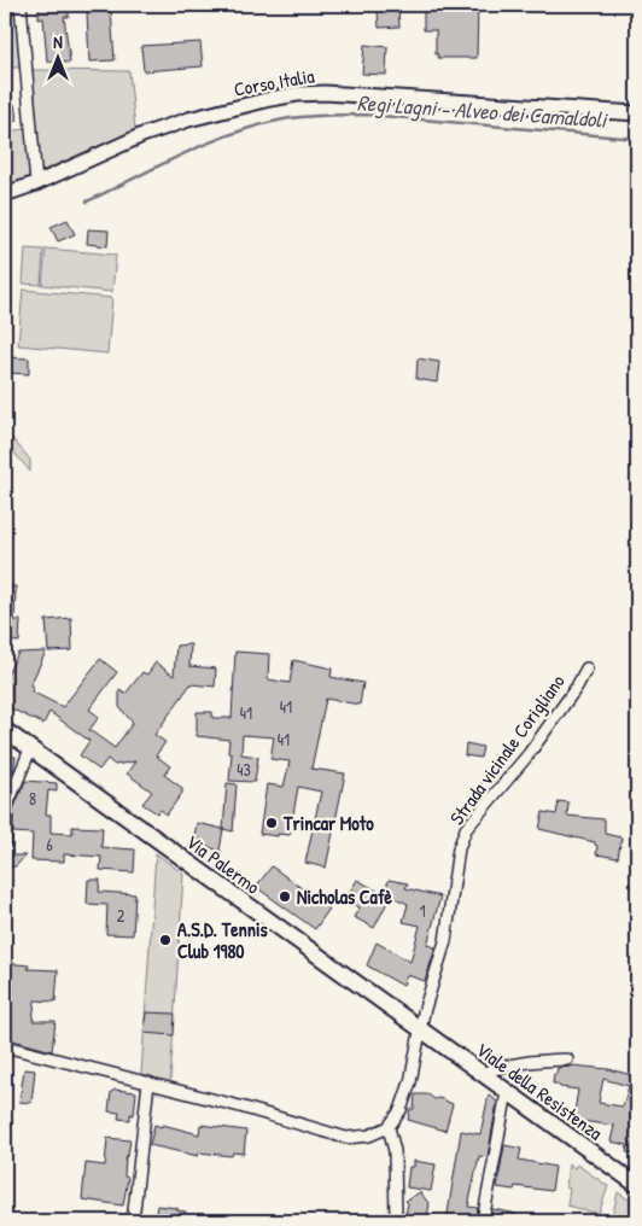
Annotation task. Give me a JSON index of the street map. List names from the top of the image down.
{
  "streets": {
    "main road": ["Via Palermo", "Viale della Resistenza"],
    "street": ["Corso Italia", "Strada vicinale Corigliano"]
  },
  "crossings": [
    ["Strada vicinale Corigliano", "Via Palermo"],
    ["Strada vicinale Corigliano", "Viale della Resistenza"],
    ["Via Palermo", "Viale della Resistenza"]
  ],
  "water": ["Regi Lagni - Alveo dei Camaldoli"],
  "places": ["Trincar Moto", "Nicholas Cafè", "A.S.D. Tennis Club 1980"],
  "house_numbers": [
    "41",
    "41",
    "41",
    "43",
    "8",
    "6",
    "1",
    "2"
  ],
  "north": "top"
}
